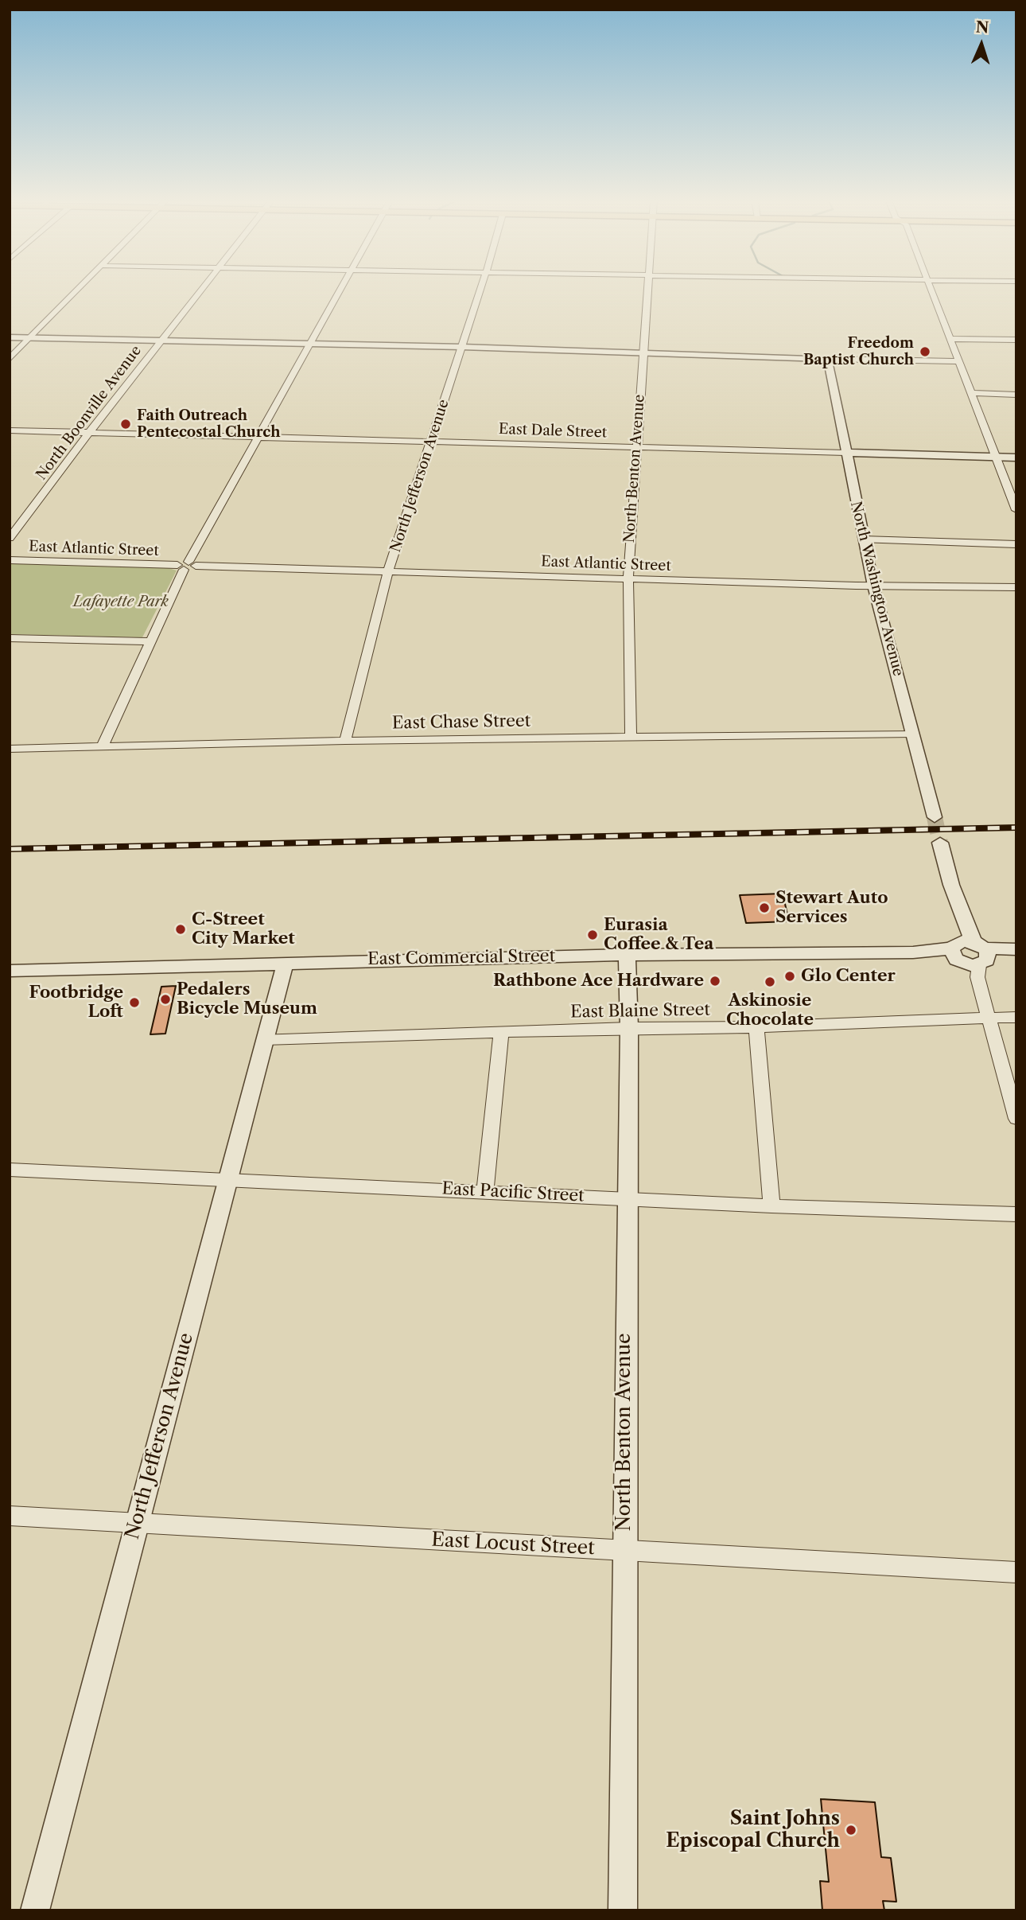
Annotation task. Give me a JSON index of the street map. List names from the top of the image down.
{
  "streets": {
    "street": [
      "North Boonville Avenue",
      "East Dale Street",
      "North Benton Avenue",
      "North Jefferson Avenue",
      "East Atlantic Street",
      "North Washington Avenue",
      "East Chase Street",
      "East Commercial Street",
      "East Blaine Street",
      "East Pacific Street",
      "East Locust Street"
    ]
  },
  "crossings": [
    ["North Boonville Avenue", "East Dale Street"],
    ["East Dale Street", "North Benton Avenue"],
    ["East Dale Street", "North Jefferson Avenue"],
    ["East Dale Street", "North Washington Avenue"],
    ["North Benton Avenue", "East Atlantic Street"],
    ["North Benton Avenue", "East Chase Street"],
    ["North Benton Avenue", "East Commercial Street"],
    ["North Benton Avenue", "East Blaine Street"],
    ["North Benton Avenue", "East Pacific Street"],
    ["North Benton Avenue", "East Locust Street"],
    ["North Jefferson Avenue", "East Atlantic Street"],
    ["North Jefferson Avenue", "East Chase Street"],
    ["North Jefferson Avenue", "East Commercial Street"],
    ["North Jefferson Avenue", "East Blaine Street"],
    ["North Jefferson Avenue", "East Pacific Street"],
    ["North Jefferson Avenue", "East Locust Street"],
    ["East Atlantic Street", "North Washington Avenue"],
    ["North Washington Avenue", "East Chase Street"]
  ],
  "parks": ["Lafayette Park"],
  "places": [
    "Freedom Baptist Church",
    "Faith Outreach Pentecostal Church",
    "Stewart Auto Services",
    "C-Street City Market",
    "Eurasia Coffee & Tea",
    "Glo Center",
    "Rathbone Ace Hardware",
    "Askinosie Chocolate",
    "Pedalers Bicycle Museum",
    "Footbridge Loft",
    "Saint Johns Episcopal Church"
  ],
  "north": "top"
}
